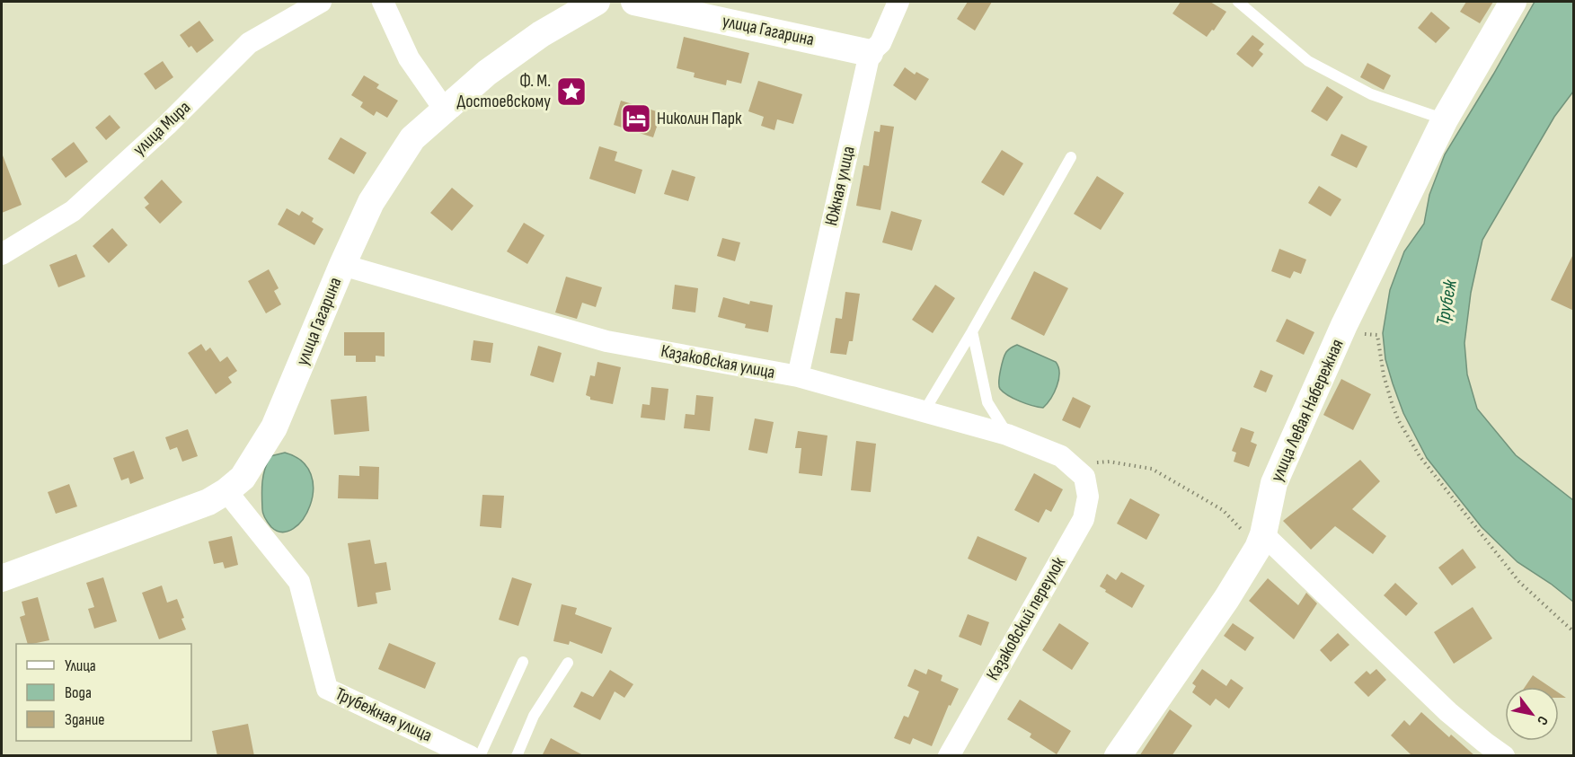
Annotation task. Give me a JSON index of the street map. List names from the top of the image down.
{
  "streets": {
    "street": [
      "улица Гагарина",
      "улица Мира",
      "Южная улица",
      "Казаковская улица",
      "улица Левая Набережная",
      "Казаковский переулок",
      "Трубежная улица"
    ]
  },
  "crossings": [
    ["улица Гагарина", "Южная улица"],
    ["улица Гагарина", "Казаковская улица"],
    ["улица Гагарина", "Трубежная улица"],
    ["Южная улица", "Казаковская улица"],
    ["Казаковская улица", "Казаковский переулок"]
  ],
  "water": ["Трубеж"],
  "places": {
    "place": ["Ф. М. Достоевскому"],
    "hotel": ["Николин Парк"]
  },
  "legend": ["Улица", "Вода", "Здание"],
  "north": "bottom right"
}
